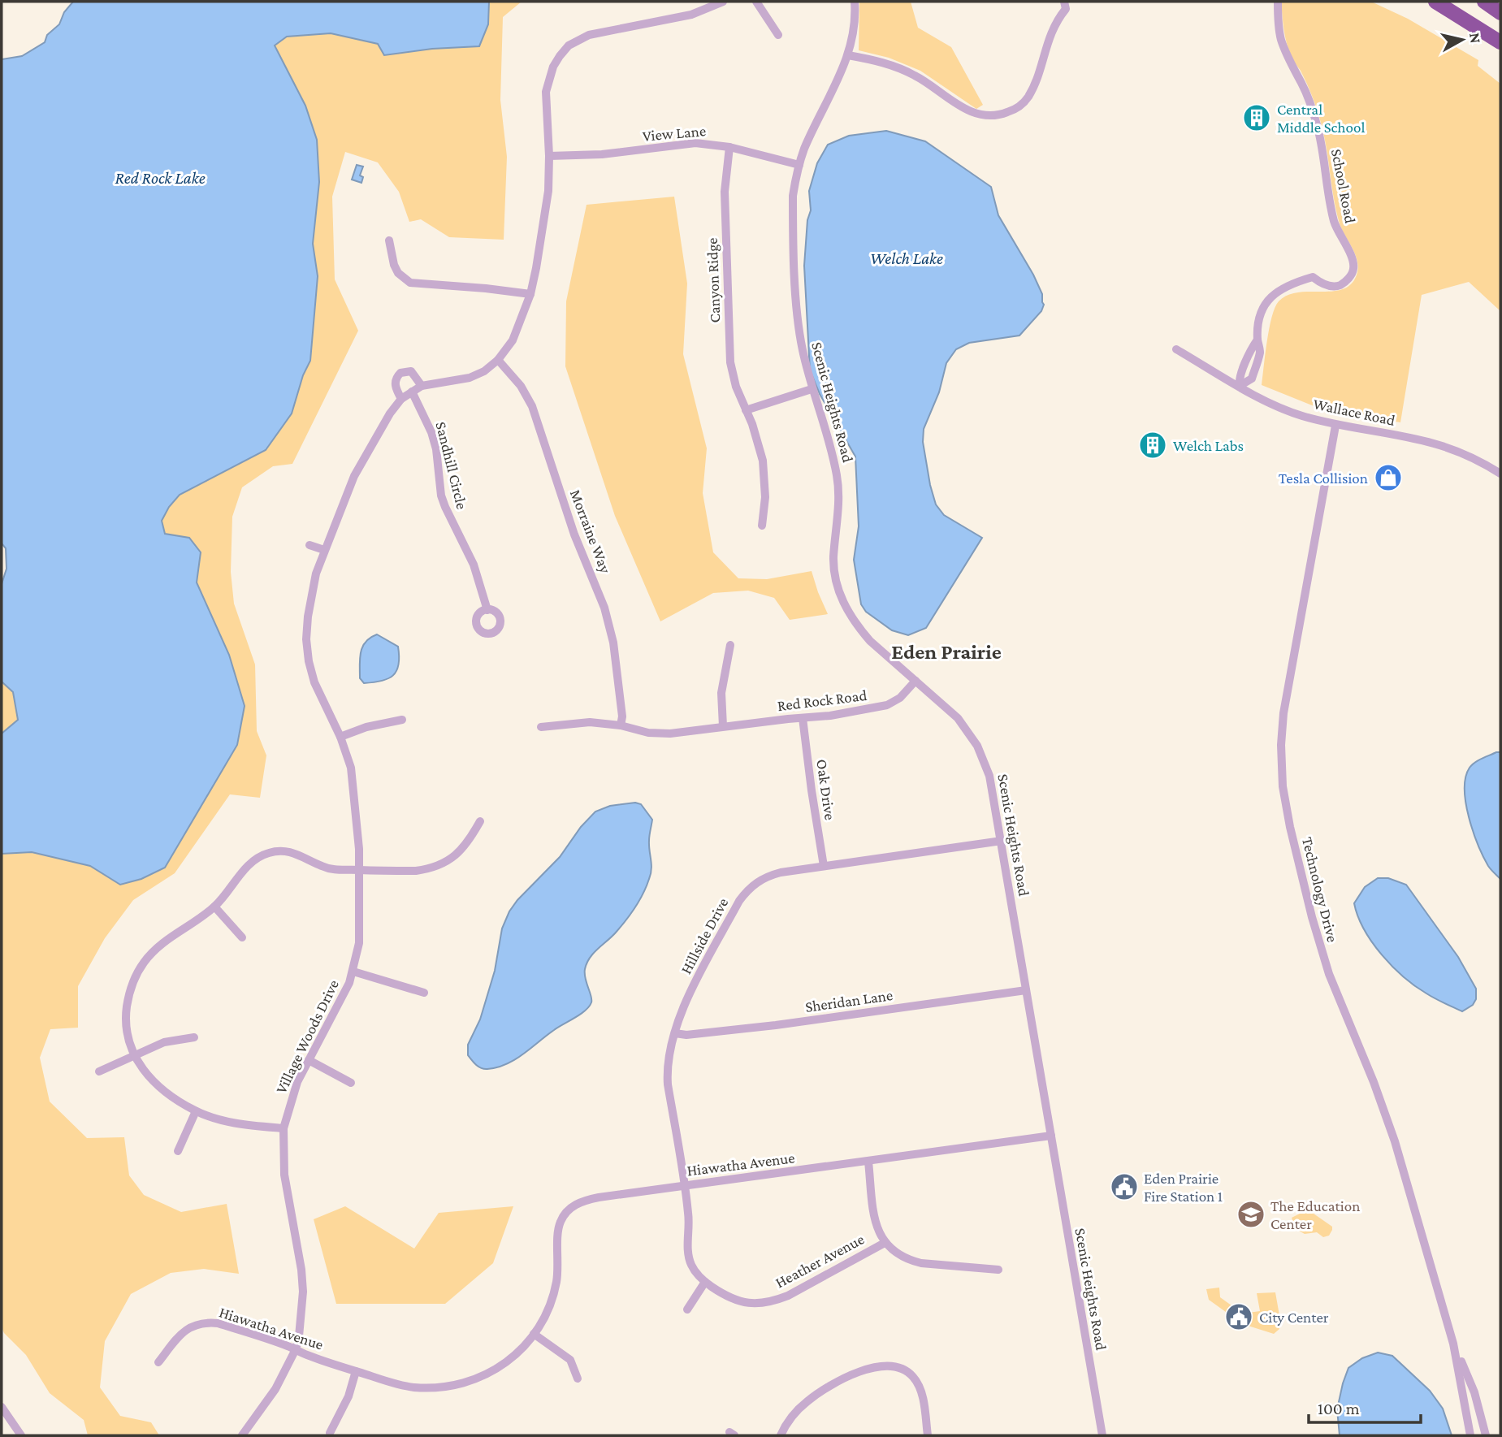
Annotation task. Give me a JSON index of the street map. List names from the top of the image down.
{
  "streets": {
    "street": [
      "View Lane",
      "School Road",
      "Canyon Ridge",
      "Scenic Heights Road",
      "Wallace Road",
      "Sandhill Circle",
      "Morraine Way",
      "Red Rock Road",
      "Oak Drive",
      "Technology Drive",
      "Hillside Drive",
      "Sheridan Lane",
      "Village Woods Drive",
      "Hiawatha Avenue",
      "Heather Avenue"
    ]
  },
  "crossings": [
    ["View Lane", "Canyon Ridge"],
    ["View Lane", "Scenic Heights Road"],
    ["View Lane", "Village Woods Drive"],
    ["School Road", "Wallace Road"],
    ["Scenic Heights Road", "Red Rock Road"],
    ["Scenic Heights Road", "Hillside Drive"],
    ["Scenic Heights Road", "Sheridan Lane"],
    ["Scenic Heights Road", "Hiawatha Avenue"],
    ["Wallace Road", "Technology Drive"],
    ["Sandhill Circle", "Village Woods Drive"],
    ["Morraine Way", "Red Rock Road"],
    ["Morraine Way", "Village Woods Drive"],
    ["Red Rock Road", "Oak Drive"],
    ["Oak Drive", "Hillside Drive"],
    ["Hillside Drive", "Sheridan Lane"],
    ["Hillside Drive", "Hiawatha Avenue"],
    ["Hillside Drive", "Heather Avenue"],
    ["Village Woods Drive", "Hiawatha Avenue"],
    ["Hiawatha Avenue", "Heather Avenue"]
  ],
  "districts": ["Eden Prairie"],
  "water": ["Red Rock Lake", "Welch Lake"],
  "places": {
    "building": ["Central Middle School", "Welch Labs"],
    "shop": ["Tesla Collision"],
    "public building": ["Eden Prairie Fire Station 1", "City Center"],
    "school or university": ["The Education Center"]
  },
  "scale_bar": "100 m",
  "north": "right"
}
